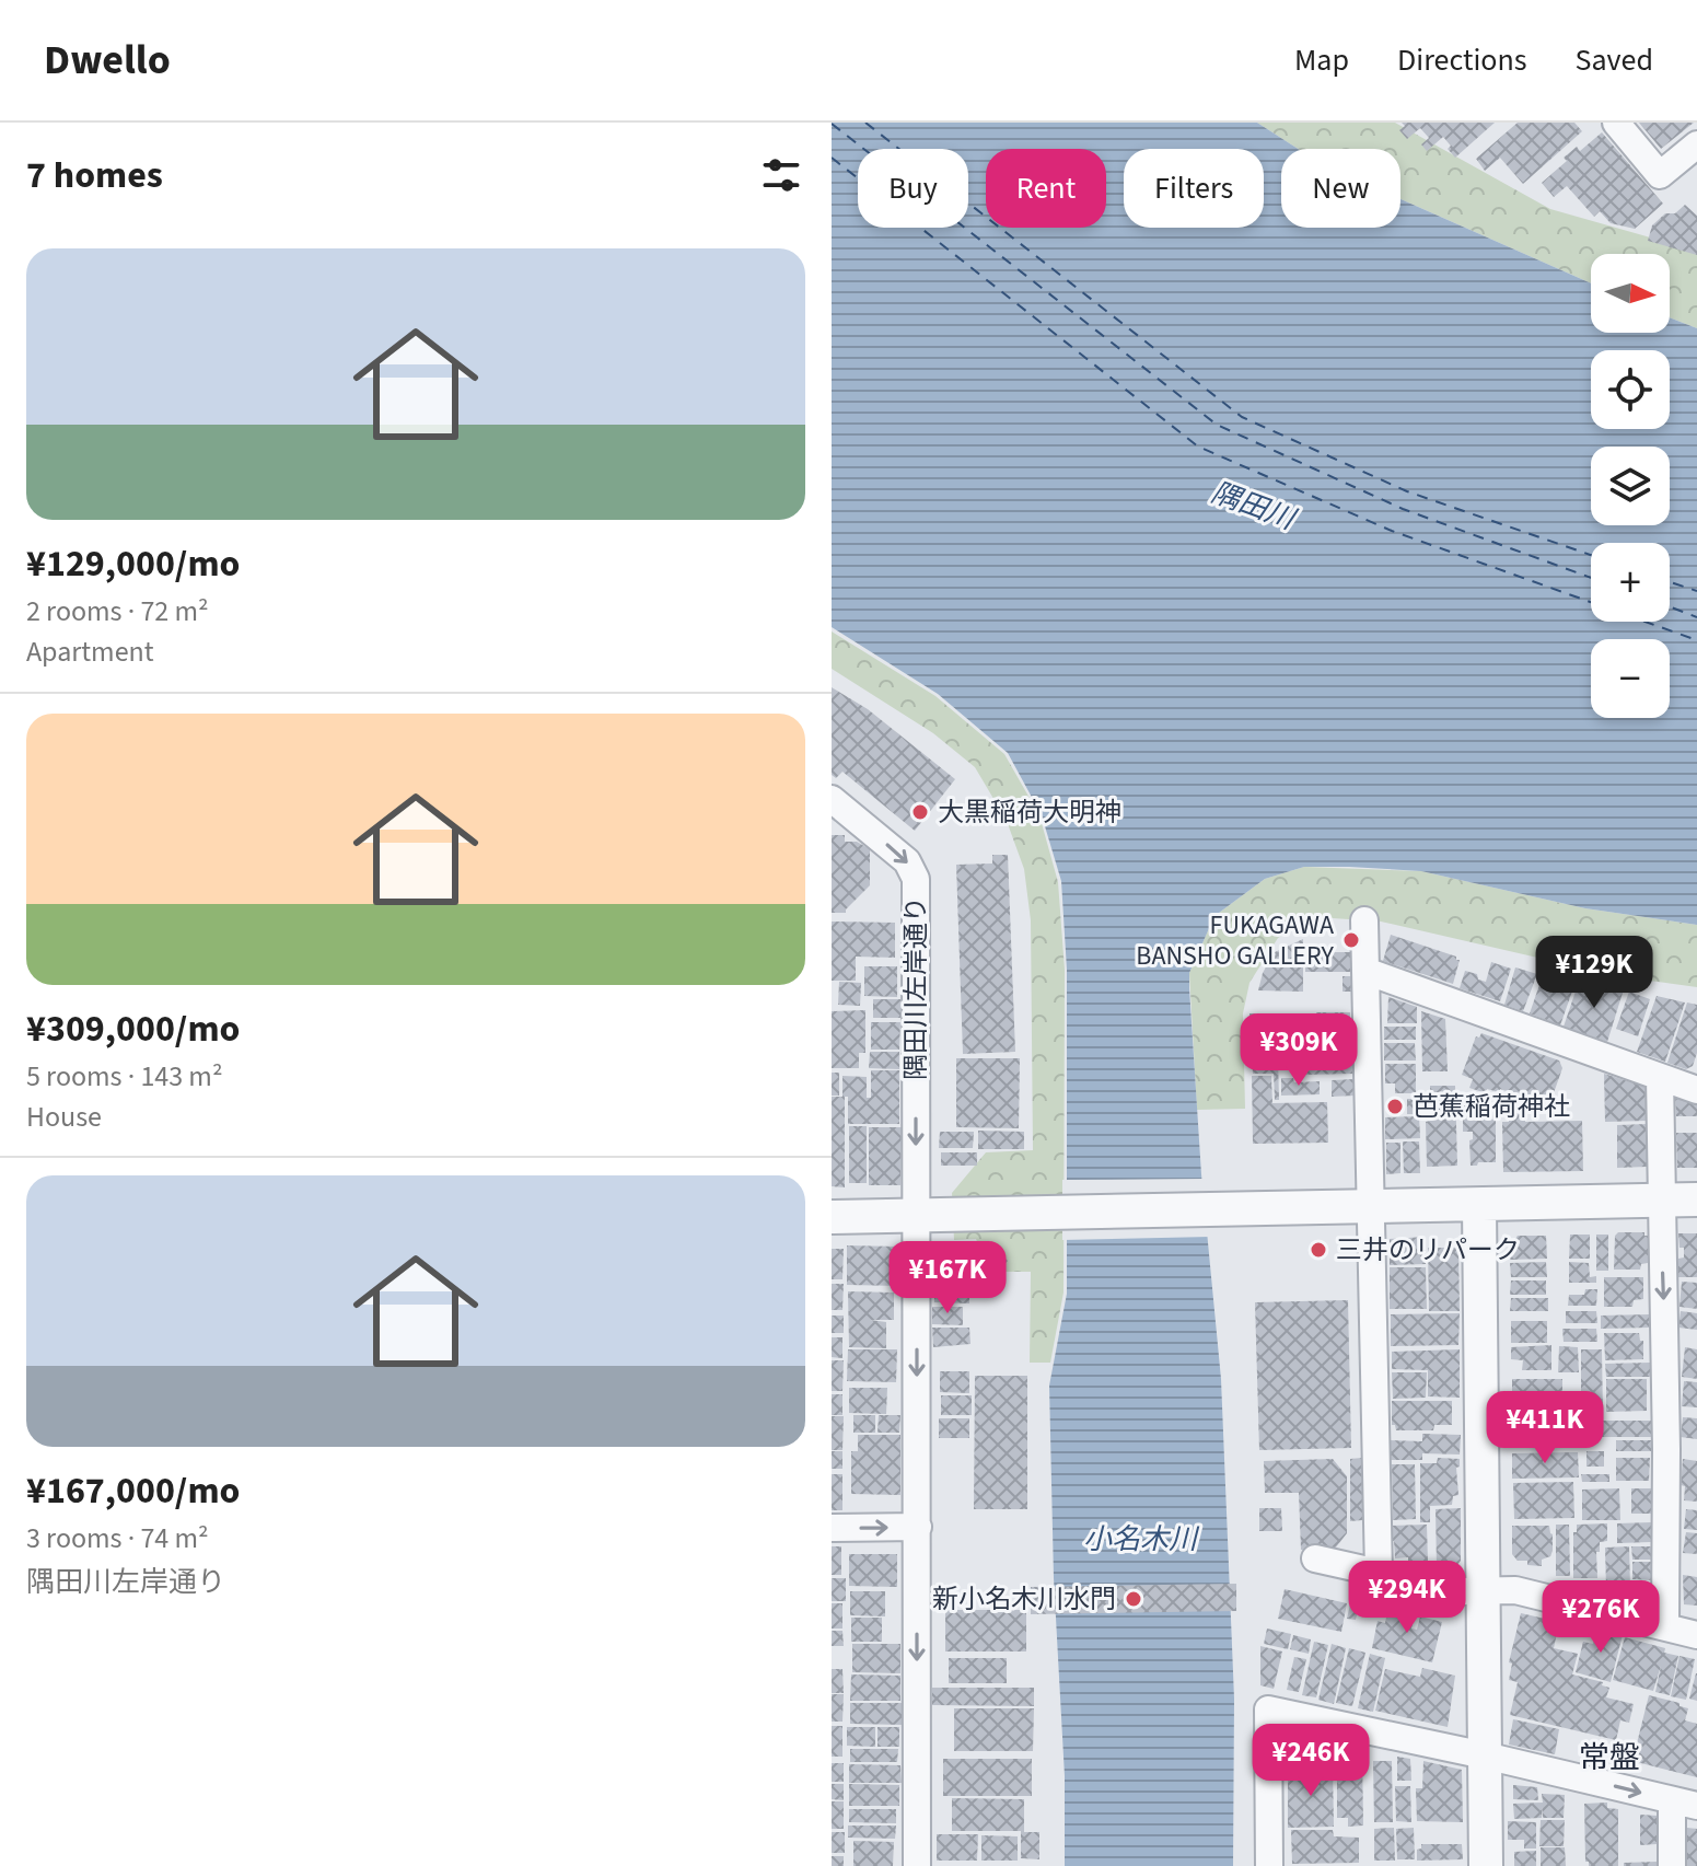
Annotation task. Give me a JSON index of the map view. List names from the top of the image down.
{
  "streets": {
    "street": ["隅田川左岸通り"]
  },
  "one_way": ["隅田川左岸通り"],
  "districts": ["常盤"],
  "water": ["隅田川", "小名木川"],
  "places": [
    "大黒稲荷大明神",
    "FUKAGAWA BANSHO GALLERY",
    "芭蕉稲荷神社",
    "三井のリパーク",
    "新小名木川水門"
  ],
  "north": "right",
  "page": {
    "header": "Dwello",
    "nav": ["Map", "Directions", "Saved"],
    "heading": "7 homes",
    "chip": [
      "Buy",
      "Rent",
      "Filters",
      "New"
    ],
    "list": [
      {
        "name": "¥129,000/mo",
        "note": "2 rooms · 72 m² · Apartment"
      },
      {
        "name": "¥309,000/mo",
        "note": "5 rooms · 143 m² · House"
      },
      {
        "name": "¥167,000/mo",
        "note": "3 rooms · 74 m² · 隅田川左岸通り"
      }
    ],
    "map_buttons": ["+", "−"],
    "price": [
      "¥129K",
      "¥309K",
      "¥167K",
      "¥411K",
      "¥294K",
      "¥276K",
      "¥246K"
    ]
  }
}
